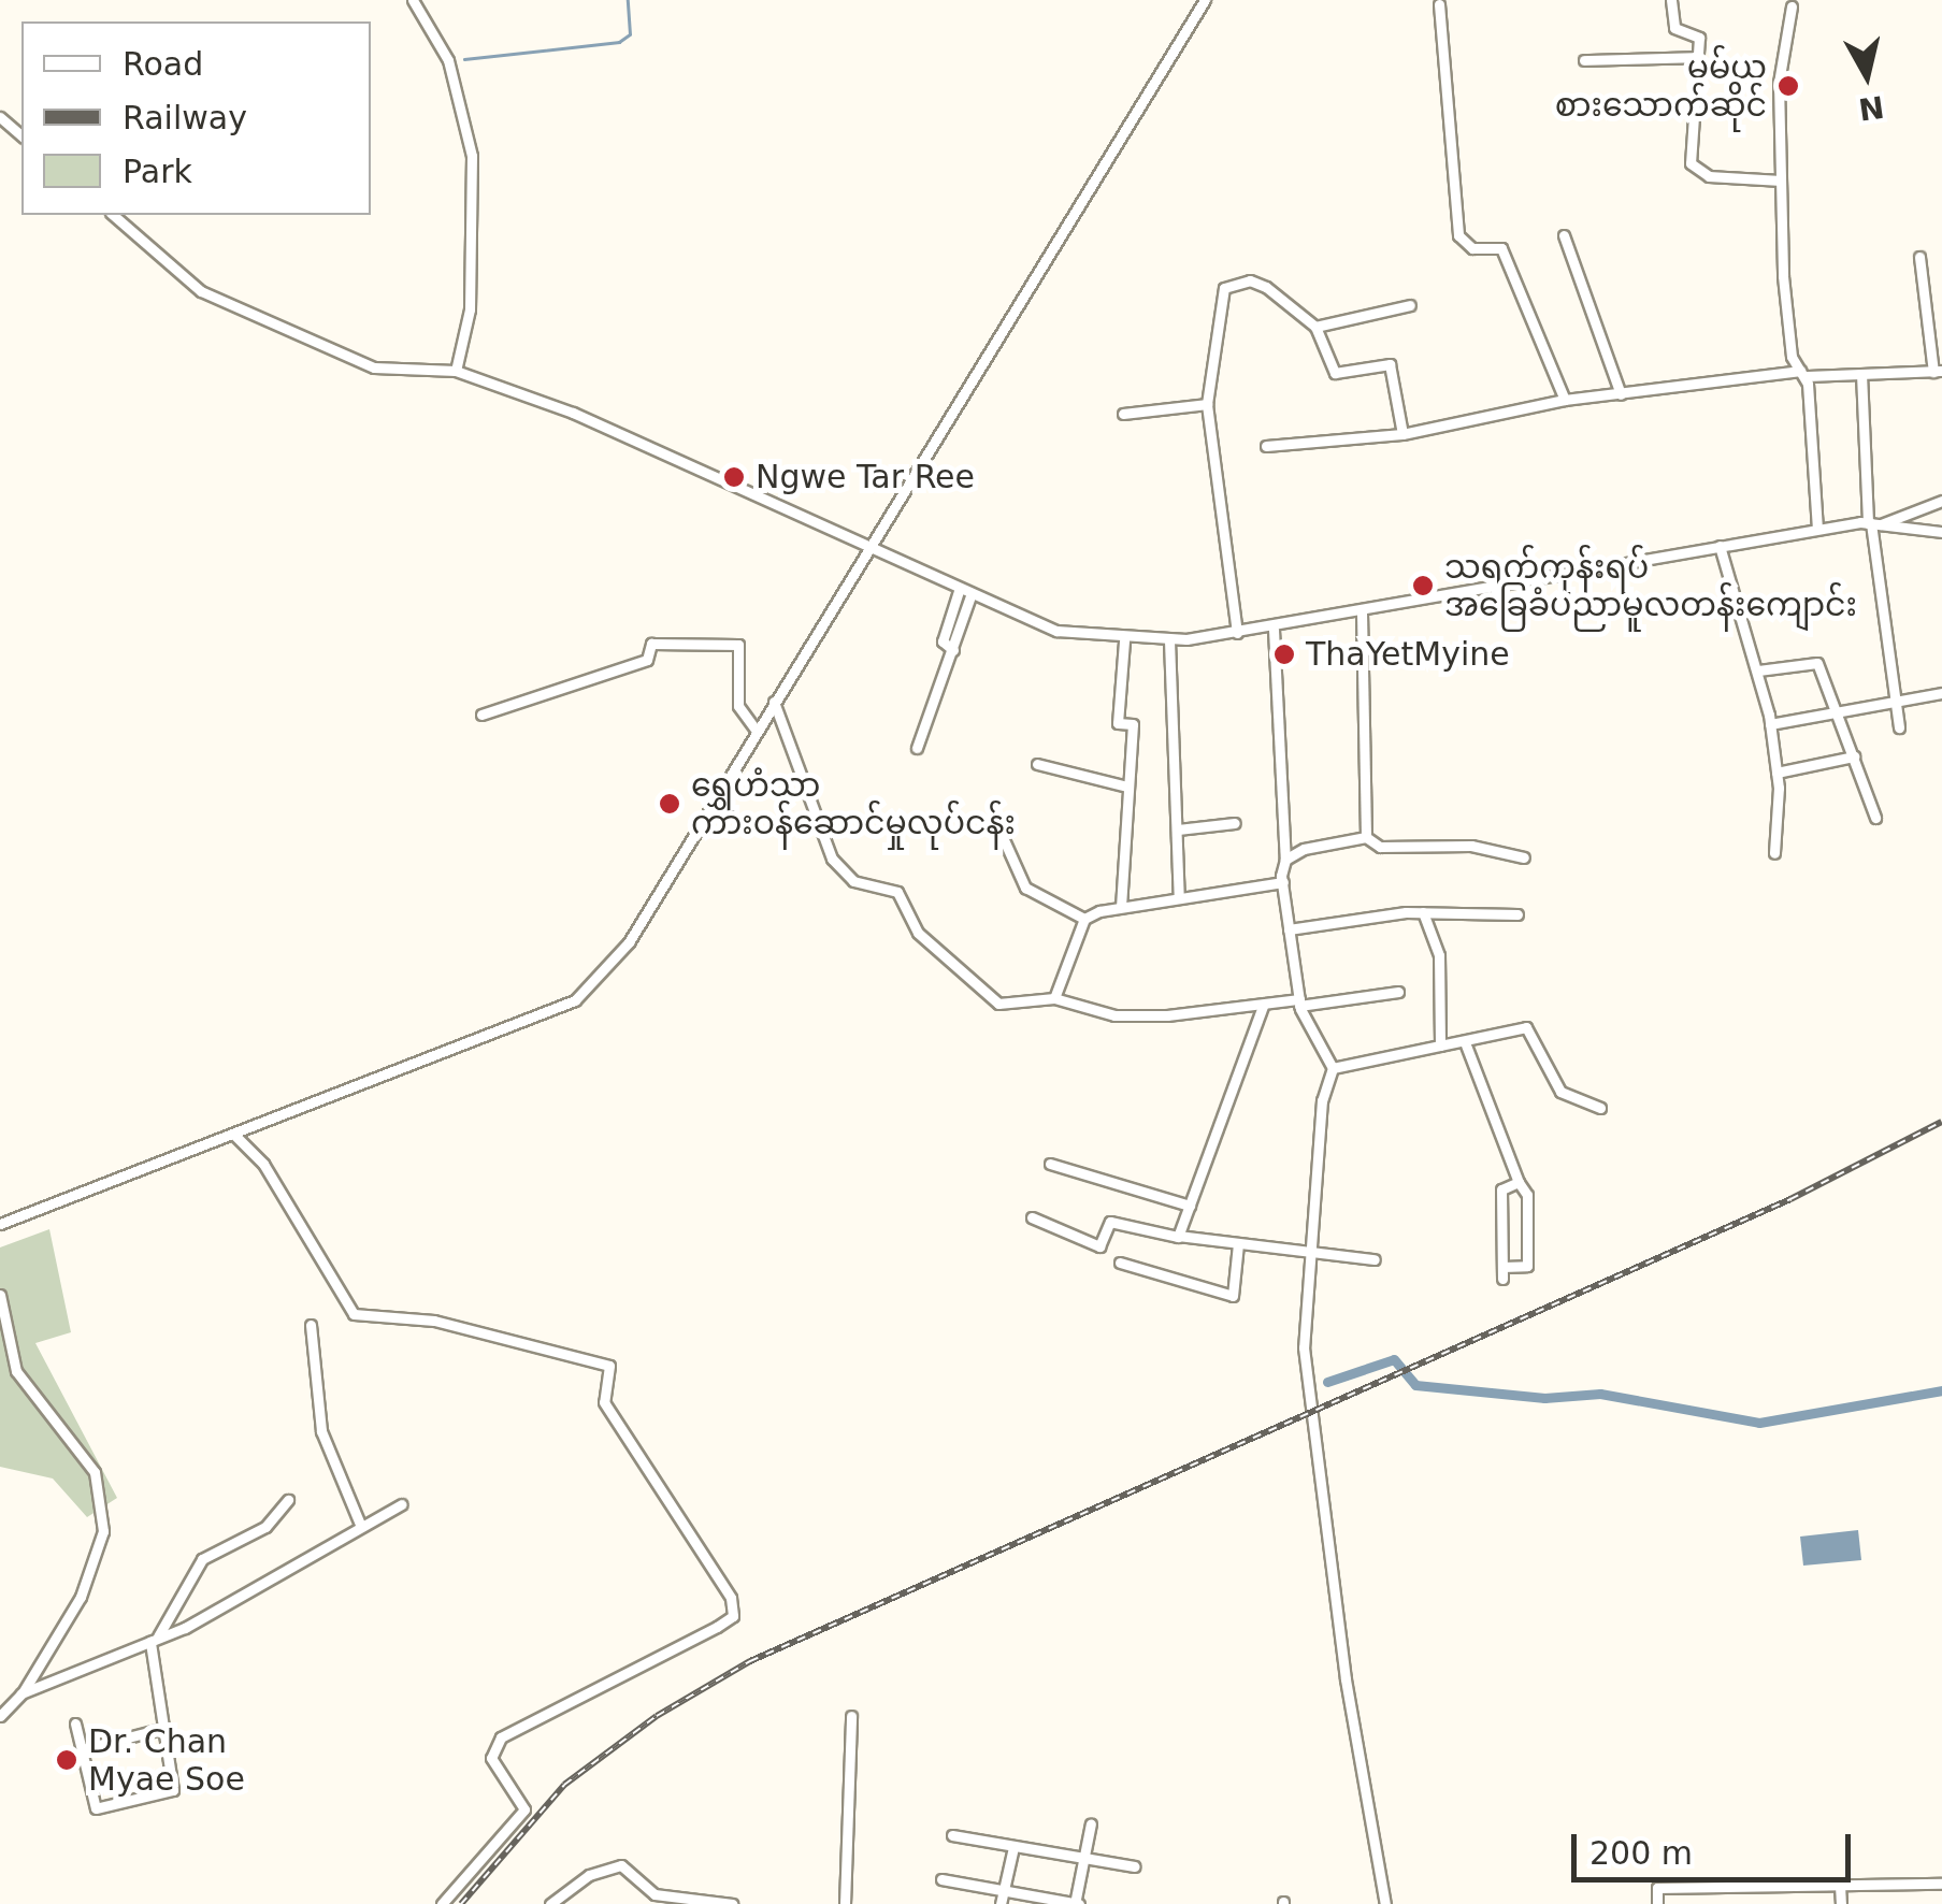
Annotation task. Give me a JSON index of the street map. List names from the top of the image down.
{
  "places": [
    "မွမ်ယ စားသောက်ဆိုင်",
    "Ngwe Tar Ree",
    "သရက်ကုန်းရပ် အခြေခံပညာမူလတန်းကျောင်း",
    "ThaYetMyine",
    "ရွှေဟံသာ ကားဝန်ဆောင်မှုလုပ်ငန်း",
    "Dr. Chan Myae Soe"
  ],
  "legend": ["Road", "Railway", "Park"],
  "scale_bar": "200 m",
  "north": "bottom"
}
